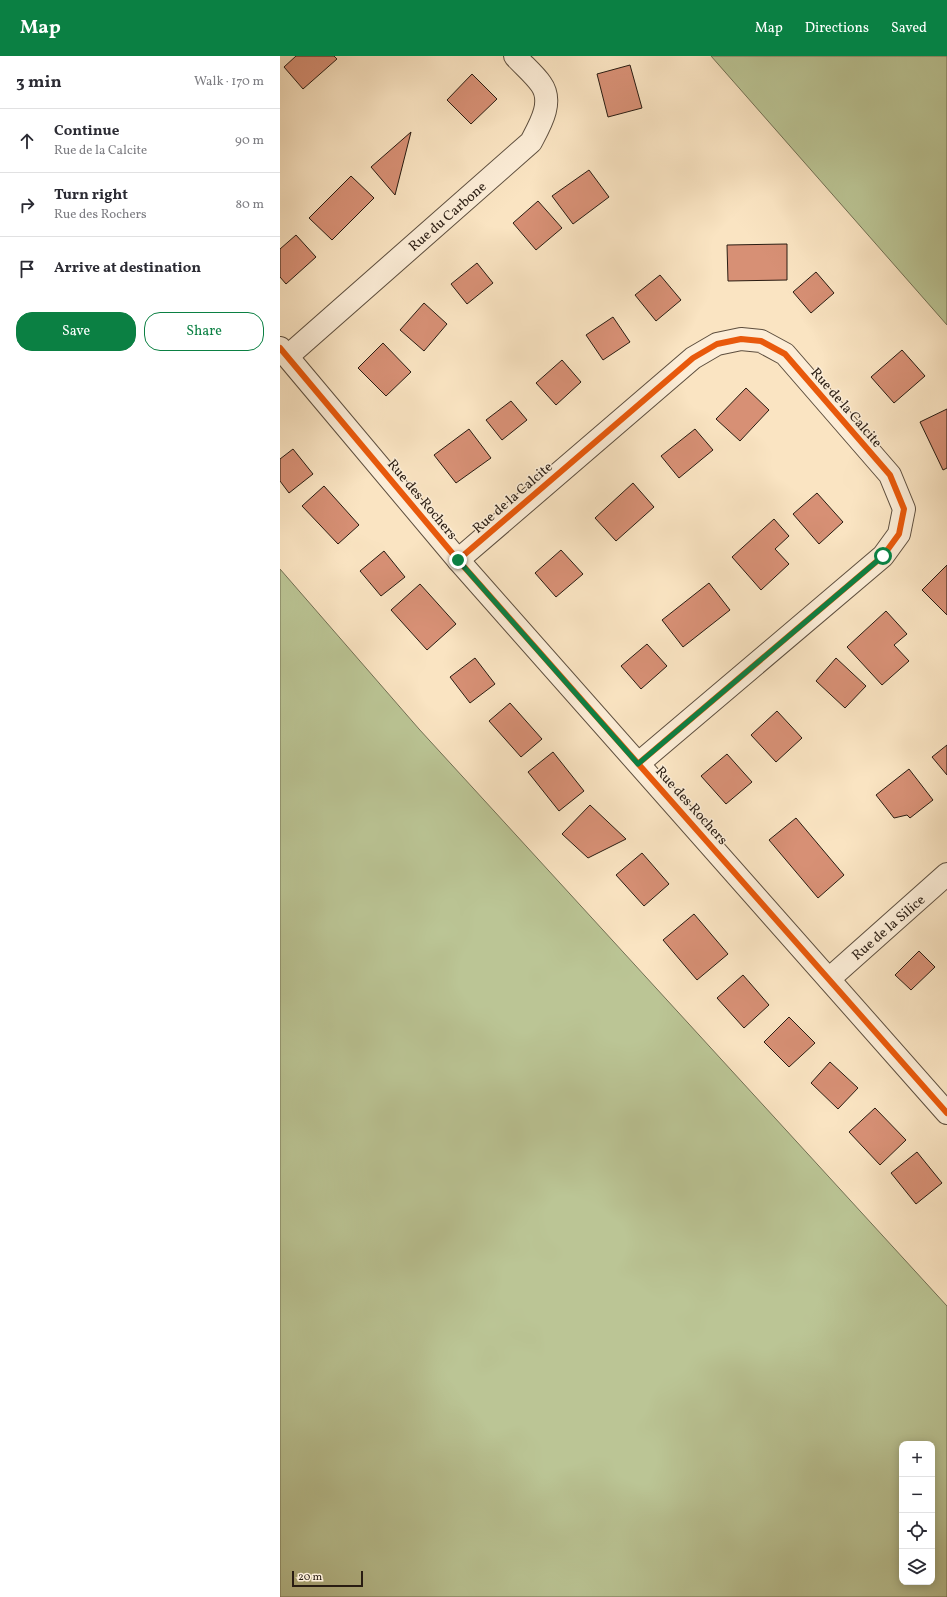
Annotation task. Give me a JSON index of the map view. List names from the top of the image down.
{
  "streets": {
    "street": [
      "Rue du Carbone",
      "Rue de la Calcite",
      "Rue des Rochers",
      "Rue de la Silice"
    ]
  },
  "crossings": [
    ["Rue du Carbone", "Rue des Rochers"],
    ["Rue de la Calcite", "Rue des Rochers"],
    ["Rue des Rochers", "Rue de la Silice"]
  ],
  "scale_bar": "20 m",
  "page": {
    "header": "Map",
    "nav": ["Map", "Directions", "Saved"],
    "heading": ["3 min", "Walk · 170 m"],
    "list": [
      ["Continue", "Rue de la Calcite", "90 m"],
      ["Turn right", "Rue des Rochers", "80 m"],
      "Arrive at destination"
    ],
    "buttons": ["Save", "Share"],
    "map_buttons": ["+", "−"],
    "scale": "20 m"
  }
}
